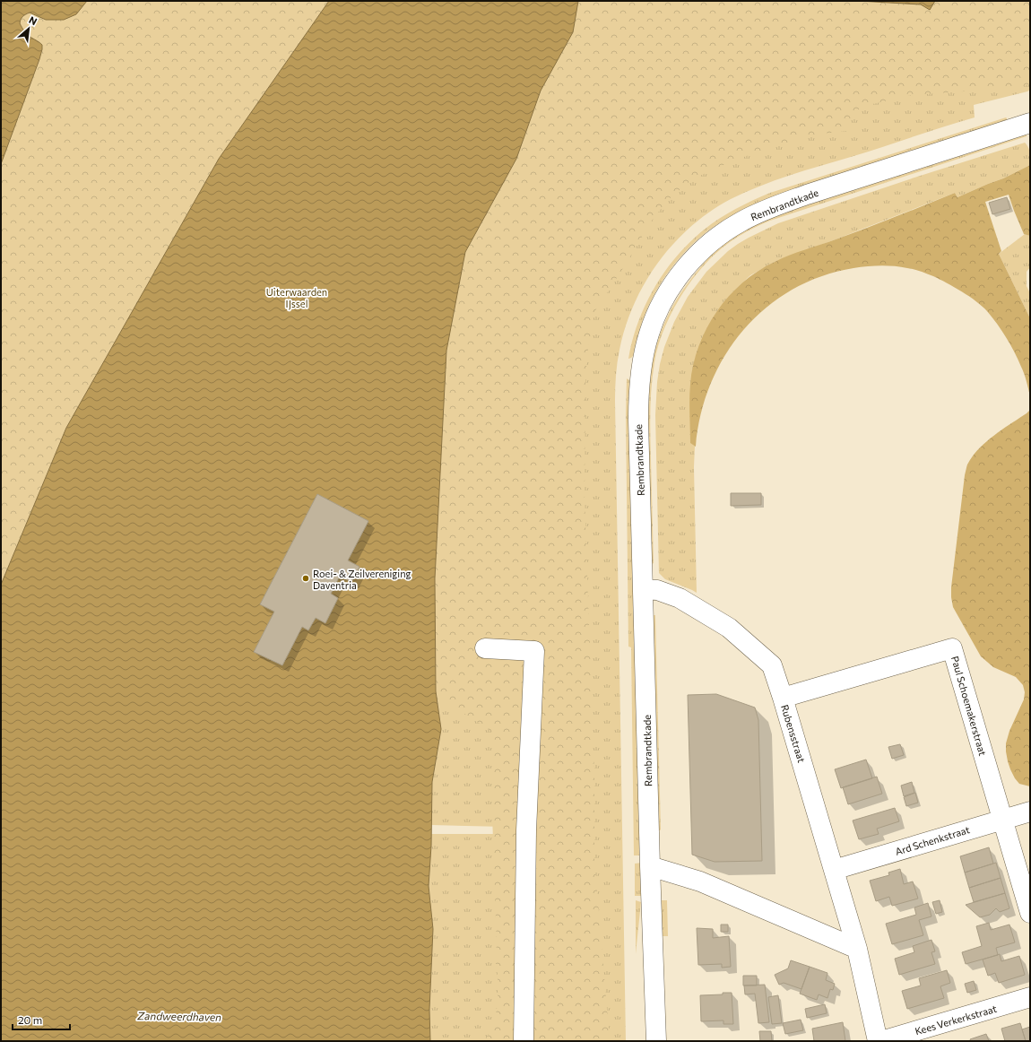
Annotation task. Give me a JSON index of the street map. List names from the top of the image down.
{
  "streets": {
    "street": [
      "Rembrandtkade",
      "Paul Schoemakerstraat",
      "Rubensstraat",
      "Ard Schenkstraat",
      "Kees Verkerkstraat"
    ]
  },
  "crossings": [
    ["Rembrandtkade", "Rubensstraat"],
    ["Paul Schoemakerstraat", "Rubensstraat"],
    ["Paul Schoemakerstraat", "Ard Schenkstraat"],
    ["Rubensstraat", "Ard Schenkstraat"]
  ],
  "water": ["Zandweerdhaven"],
  "parks": ["Uiterwaarden IJssel"],
  "places": ["Roei- & Zeilvereniging Daventria"],
  "scale_bar": "20 m",
  "north": "top right"
}
